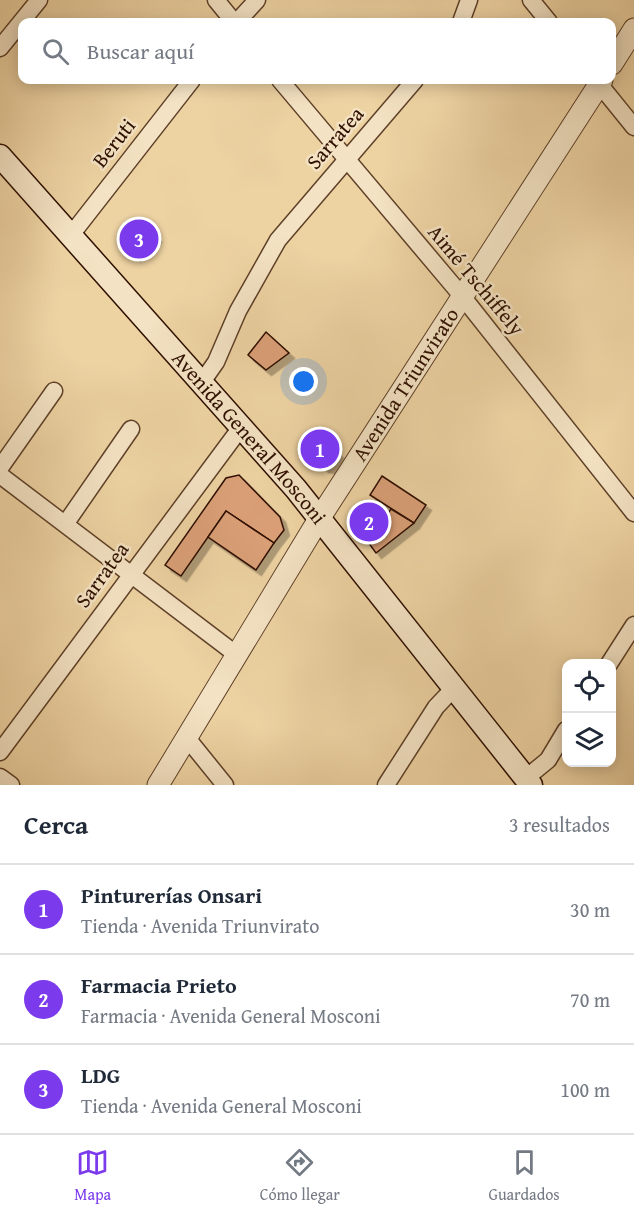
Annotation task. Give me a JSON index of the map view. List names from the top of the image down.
{
  "streets": {
    "main road": ["Avenida General Mosconi"],
    "street": [
      "Sarratea",
      "Beruti",
      "Aimé Tschiffely",
      "Avenida Triunvirato"
    ]
  },
  "crossings": [
    ["Sarratea", "Aimé Tschiffely"],
    ["Sarratea", "Avenida General Mosconi"],
    ["Beruti", "Avenida General Mosconi"],
    ["Aimé Tschiffely", "Avenida Triunvirato"],
    ["Avenida Triunvirato", "Avenida General Mosconi"]
  ],
  "page": {
    "search": "Buscar aquí",
    "pins": ["3", "1", "2"],
    "heading": ["Cerca", "3 resultados"],
    "list": [
      {
        "mark": "1",
        "name": "Pinturerías Onsari",
        "note": "Tienda · Avenida Triunvirato",
        "value": "30 m"
      },
      {
        "mark": "2",
        "name": "Farmacia Prieto",
        "note": "Farmacia · Avenida General Mosconi",
        "value": "70 m"
      },
      {
        "mark": "3",
        "name": "LDG",
        "note": "Tienda · Avenida General Mosconi",
        "value": "100 m"
      }
    ],
    "nav": ["Mapa", "Cómo llegar", "Guardados"]
  }
}
